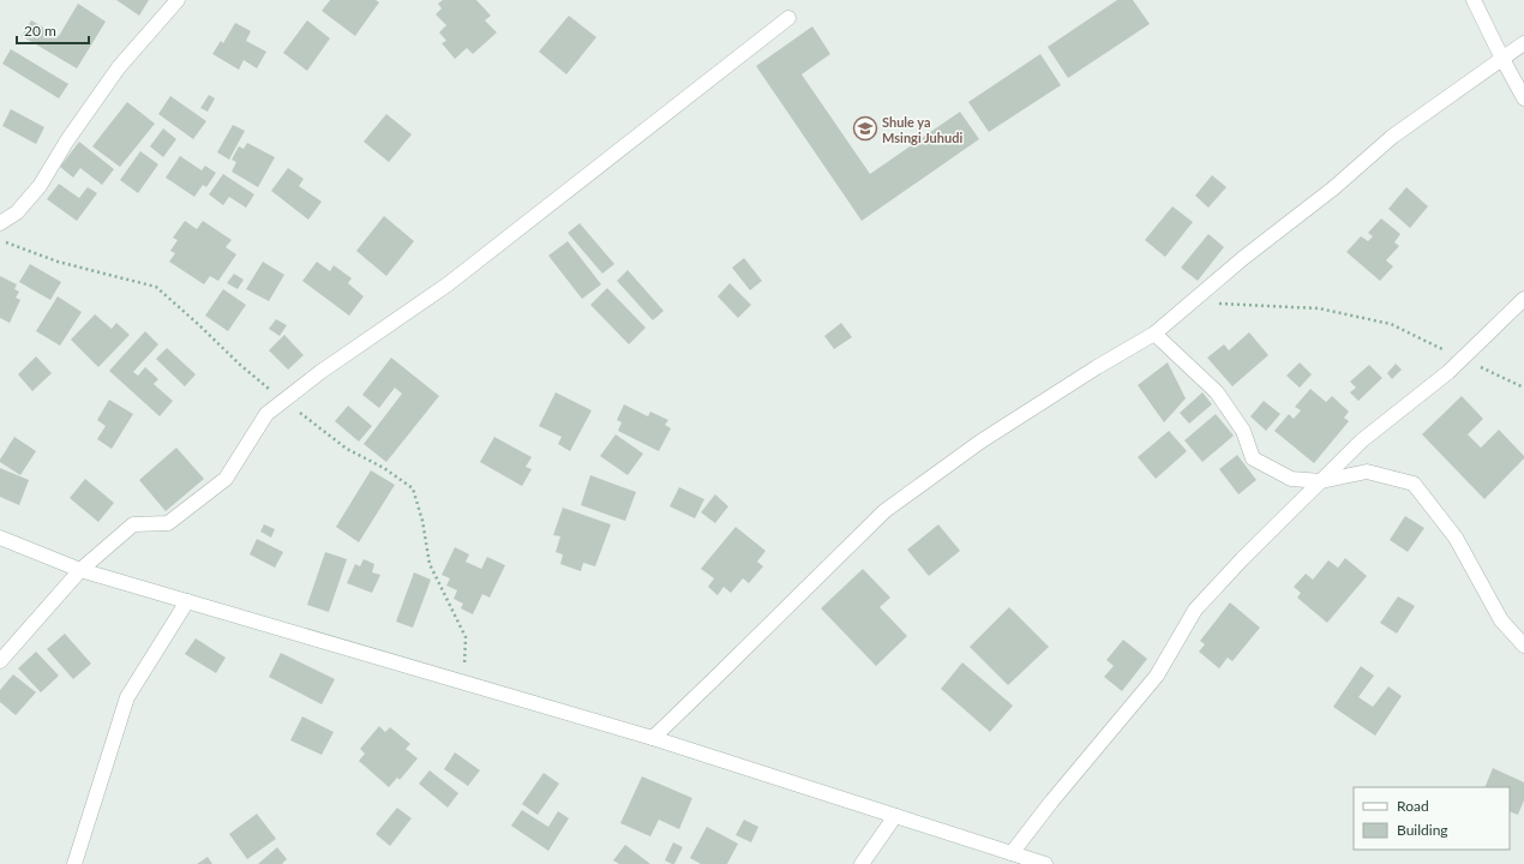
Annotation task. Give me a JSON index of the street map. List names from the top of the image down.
{
  "places": {
    "school or university": ["Shule ya Msingi Juhudi"]
  },
  "legend": ["Road", "Building"],
  "scale_bar": "20 m"
}
